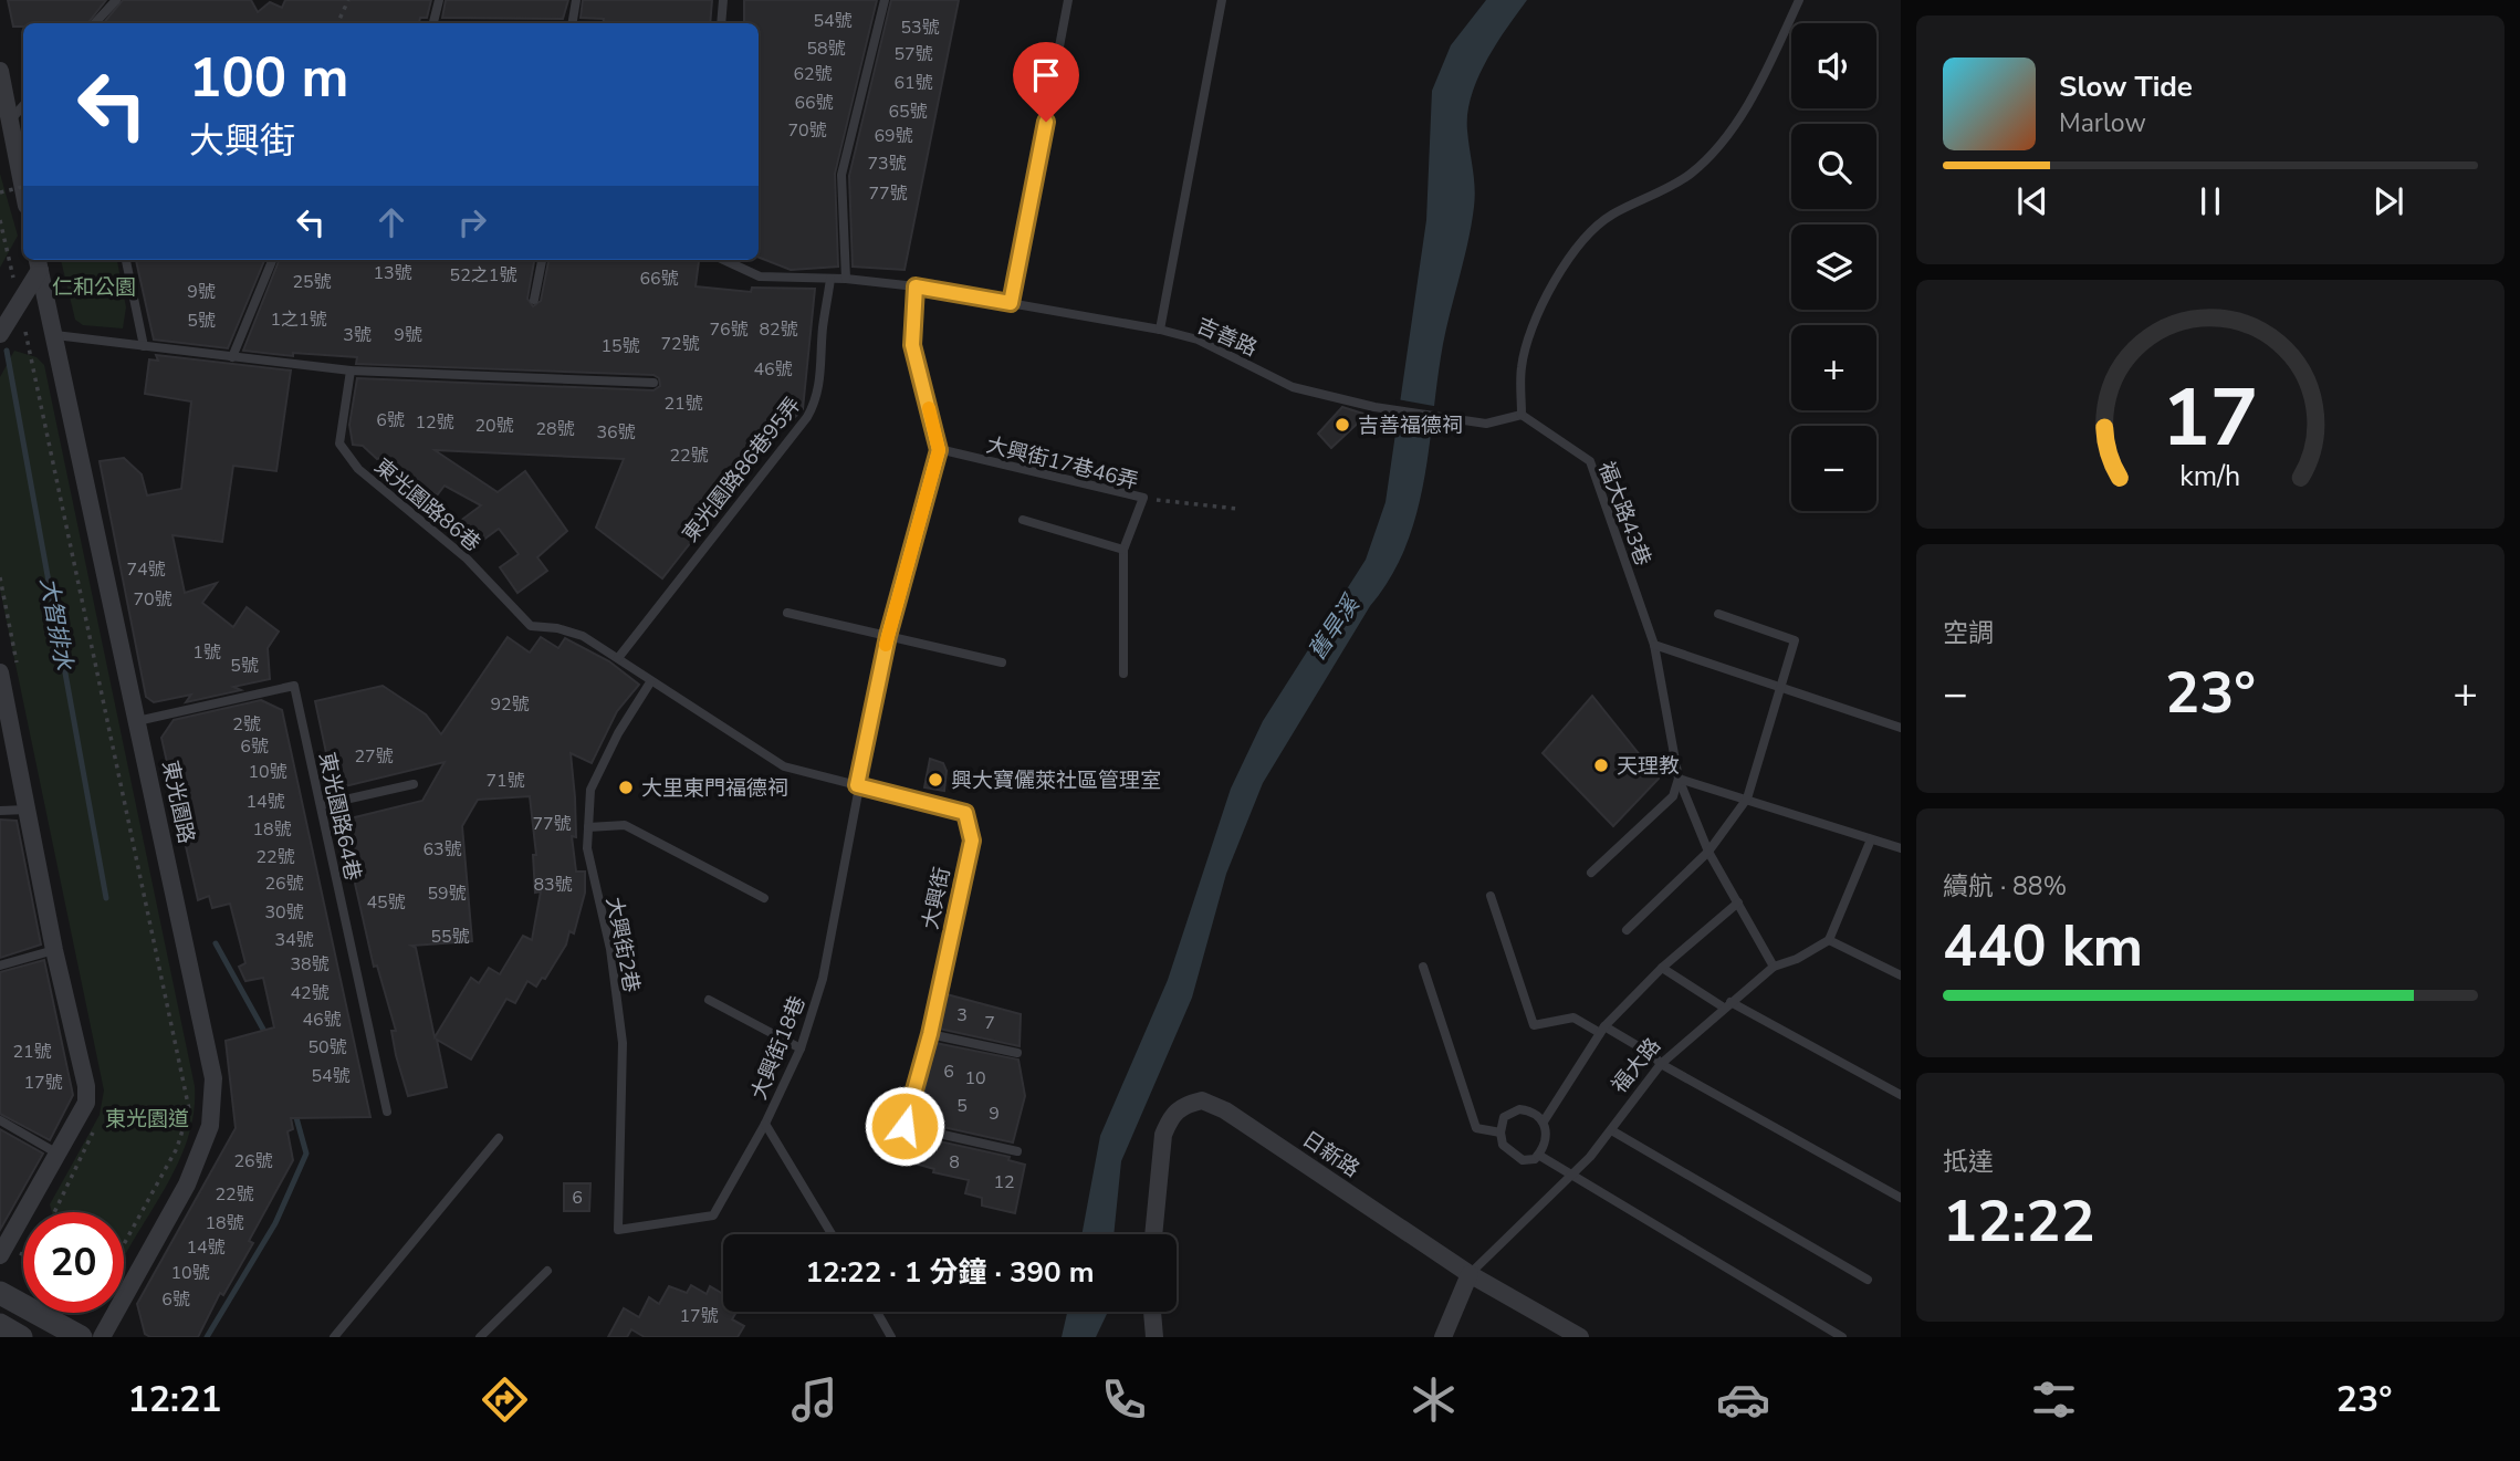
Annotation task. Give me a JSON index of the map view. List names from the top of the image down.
{
  "streets": {
    "street": ["東光園路", "福大路", "日新路"],
    "lane": [
      "吉善路",
      "大興街17巷46弄",
      "東光園路86巷95弄",
      "東光園路86巷",
      "福大路43巷",
      "東光園路64巷",
      "大興街",
      "大興街2巷",
      "大興街18巷"
    ]
  },
  "crossings": [
    ["吉善路", "東光園路86巷95弄"],
    ["吉善路", "福大路43巷"],
    ["大興街17巷46弄", "大興街18巷"],
    ["東光園路86巷95弄", "東光園路86巷"],
    ["東光園路86巷", "大興街"],
    ["東光園路86巷", "大興街2巷"],
    ["福大路43巷", "福大路"],
    ["東光園路", "東光園路64巷"],
    ["大興街", "大興街2巷"],
    ["大興街", "大興街18巷"],
    ["大興街2巷", "大興街18巷"],
    ["福大路", "日新路"]
  ],
  "water": ["大智排水", "舊旱溪"],
  "parks": ["仁和公園", "東光園道"],
  "places": [
    "吉善福德祠",
    "天理教",
    "興大寶儷萊社區管理室",
    "大里東門福德祠"
  ],
  "house_numbers": [
    "54號",
    "53號",
    "58號",
    "57號",
    "62號",
    "61號",
    "66號",
    "65號",
    "70號",
    "69號",
    "73號",
    "77號",
    "13號",
    "52之1號",
    "66號",
    "25號",
    "9號",
    "1之1號",
    "5號",
    "76號",
    "82號",
    "3號",
    "9號",
    "72號",
    "15號",
    "46號",
    "21號",
    "6號",
    "12號",
    "20號",
    "28號",
    "36號",
    "22號",
    "74號",
    "70號",
    "1號",
    "5號",
    "92號",
    "2號",
    "6號",
    "27號",
    "10號",
    "71號",
    "14號",
    "77號",
    "18號",
    "63號",
    "22號",
    "26號",
    "83號",
    "59號",
    "45號",
    "30號",
    "55號",
    "34號",
    "38號",
    "42號",
    "3",
    "46號",
    "7",
    "50號",
    "21號",
    "6",
    "54號",
    "10",
    "17號",
    "5",
    "9",
    "26號",
    "8",
    "12",
    "22號",
    "6",
    "18號",
    "14號",
    "10號",
    "6號",
    "17號"
  ],
  "page": {
    "map_buttons": ["+", "−"],
    "turn": ["100 m", "大興街"],
    "song": ["Slow Tide", "Marlow"],
    "tile": [
      "空調",
      ["續航 · 88%", "440 km"],
      ["抵達", "12:22"]
    ],
    "heat": ["−", "23°", "+"],
    "limit": "20",
    "trip": "12:22 · 1 分鐘 · 390 m",
    "tabs": ["12:21", "23°"],
    "gauge": ["17", "km/h"]
  }
}
